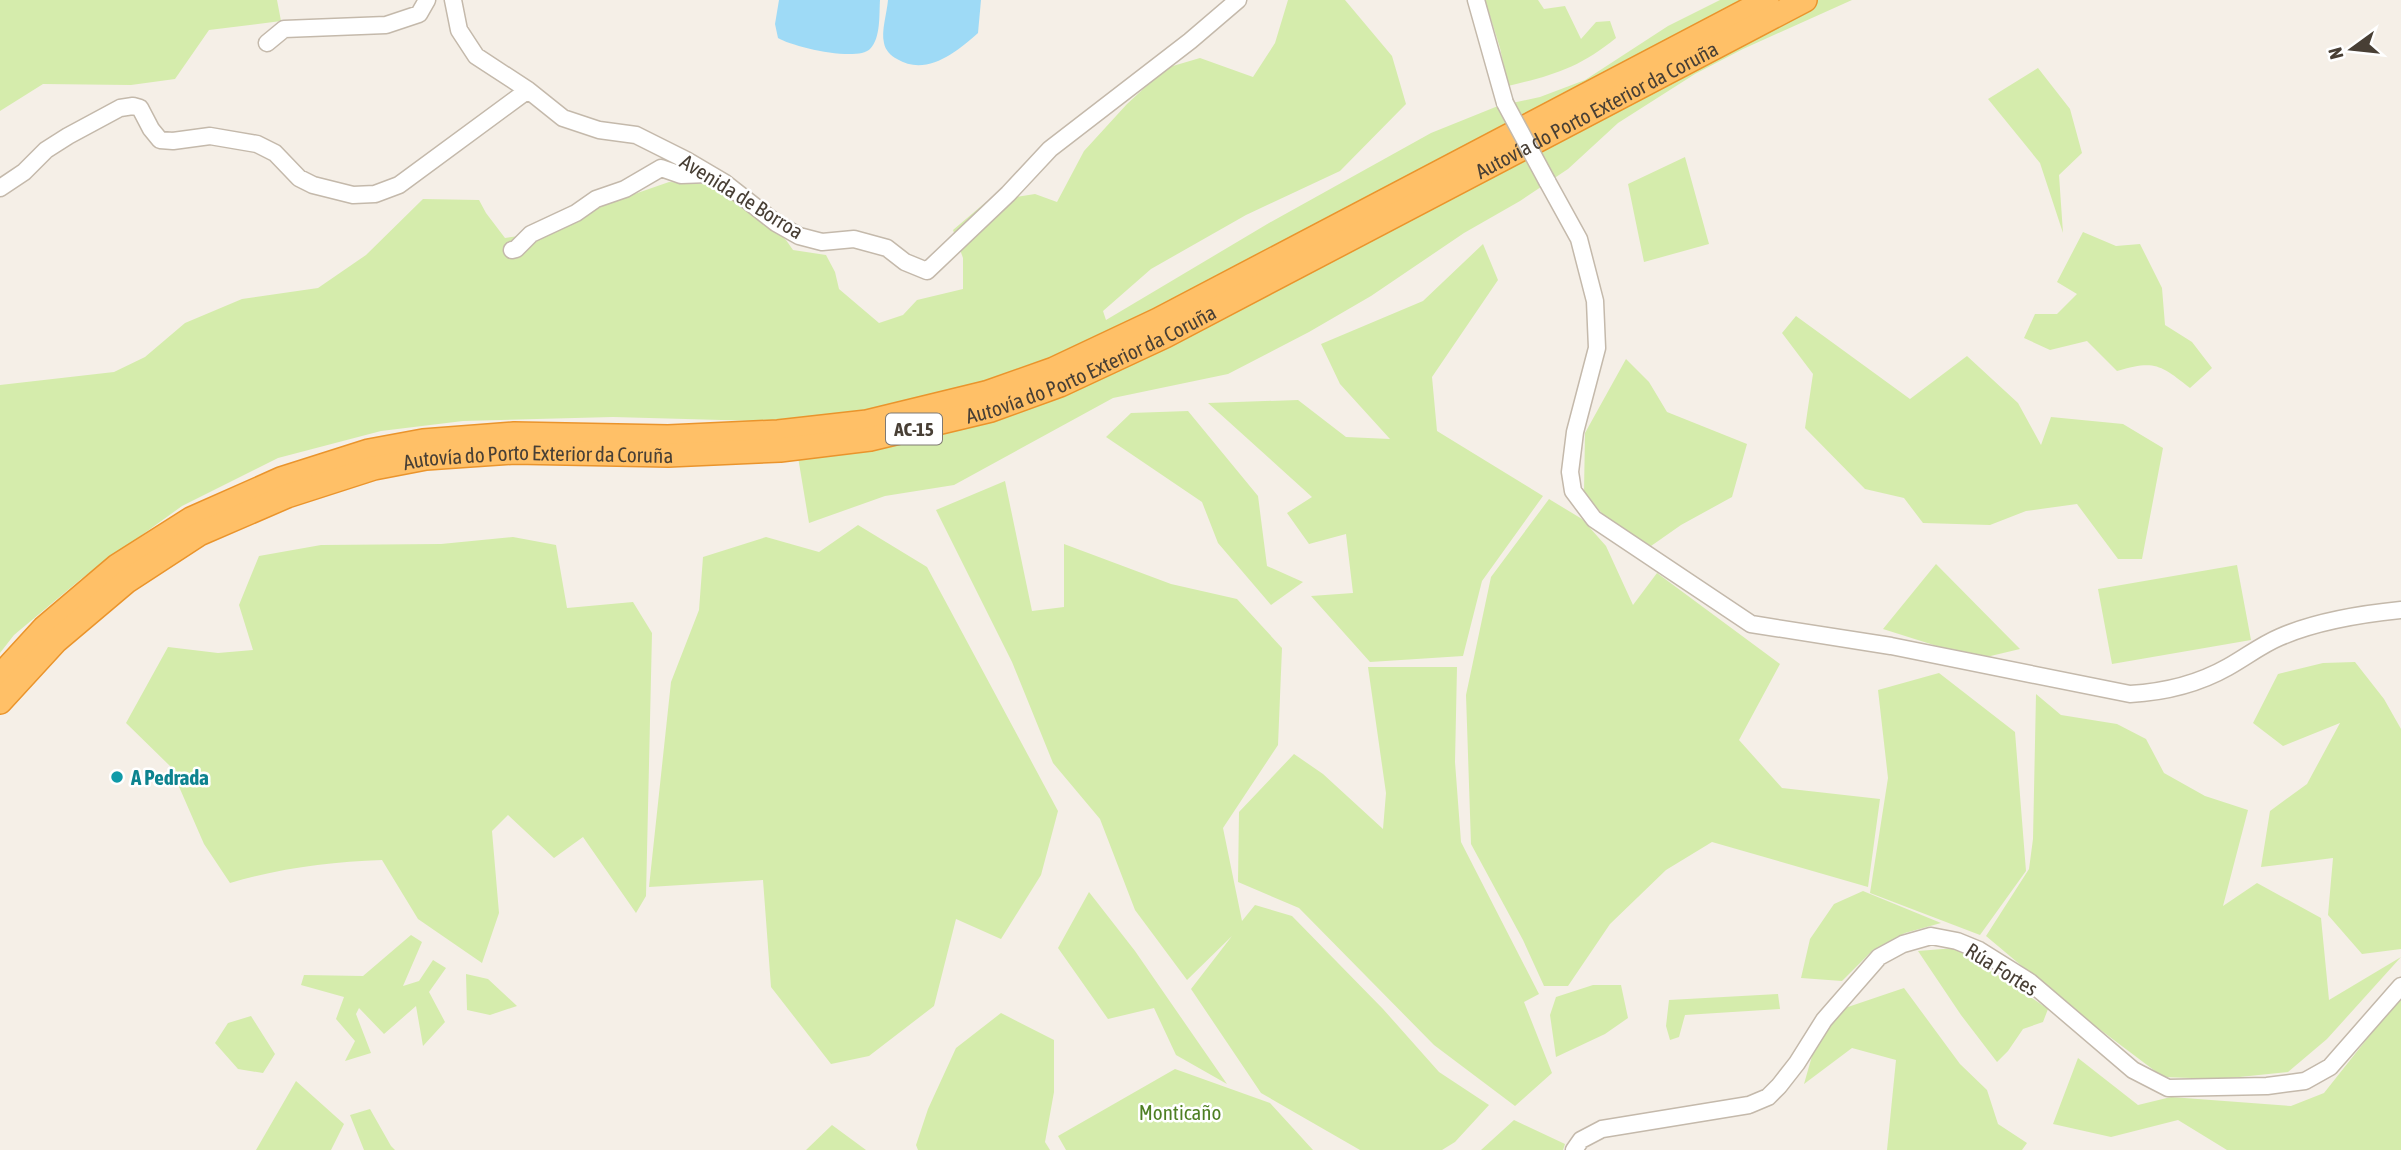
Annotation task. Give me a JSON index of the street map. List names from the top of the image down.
{
  "streets": {
    "highway": ["Autovía do Porto Exterior da Coruña", "AC-15"],
    "street": ["Avenida de Borroa", "Rúa Fortes"]
  },
  "parks": ["Monticaño"],
  "places": ["A Pedrada"],
  "north": "left"
}
